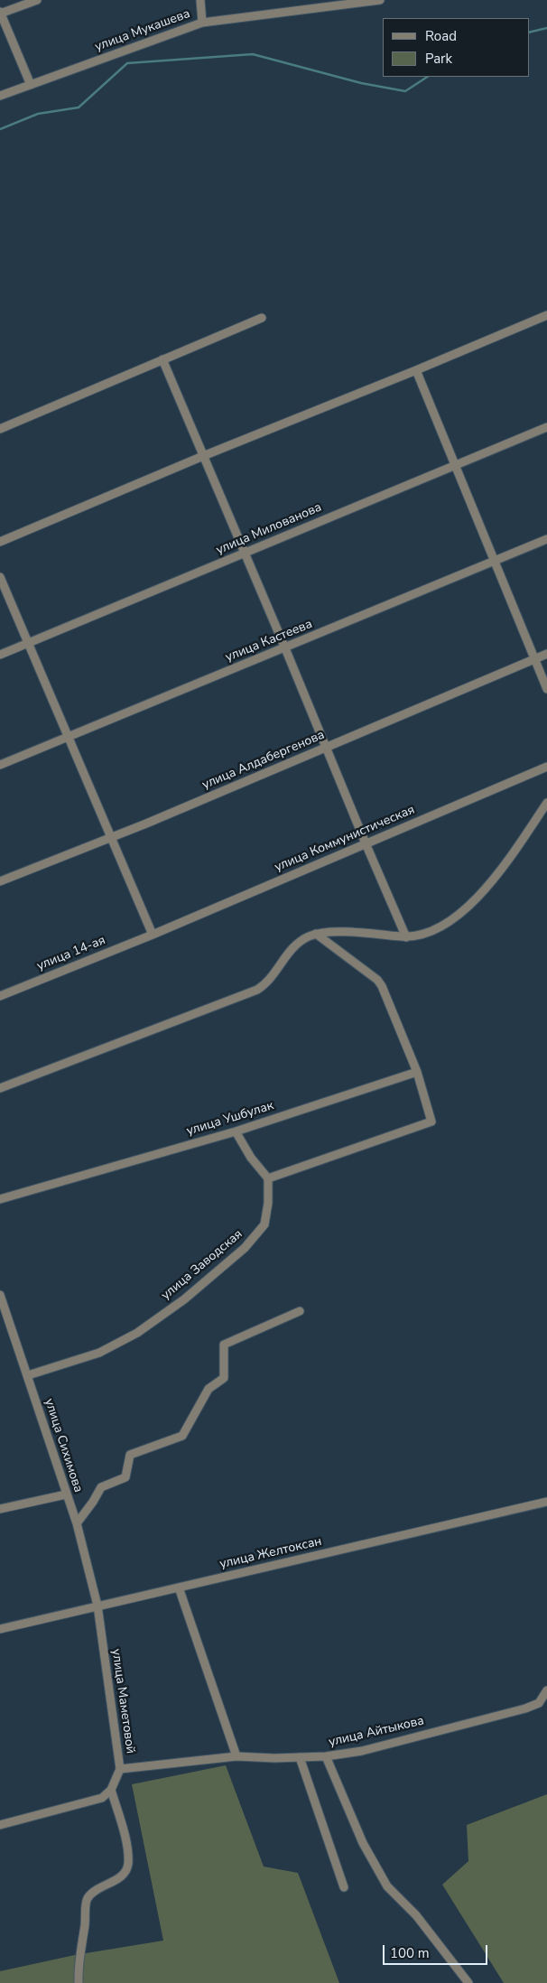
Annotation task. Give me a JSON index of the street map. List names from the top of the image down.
{
  "streets": {
    "street": [
      "улица Мукашева",
      "улица Милованова",
      "улица Кастеева",
      "улица Алдабергенова",
      "улица Коммунистическая",
      "улица 14-ая",
      "улица Ушбулак",
      "улица Заводская",
      "улица Сихимова",
      "улица Желтоксан",
      "улица Маметовой",
      "улица Айтыкова"
    ]
  },
  "crossings": [
    ["улица Коммунистическая", "улица 14-ая"],
    ["улица Заводская", "улица Сихимова"],
    ["улица Сихимова", "улица Желтоксан"],
    ["улица Сихимова", "улица Маметовой"],
    ["улица Желтоксан", "улица Маметовой"],
    ["улица Маметовой", "улица Айтыкова"]
  ],
  "legend": ["Road", "Park"],
  "scale_bar": "100 m"
}
